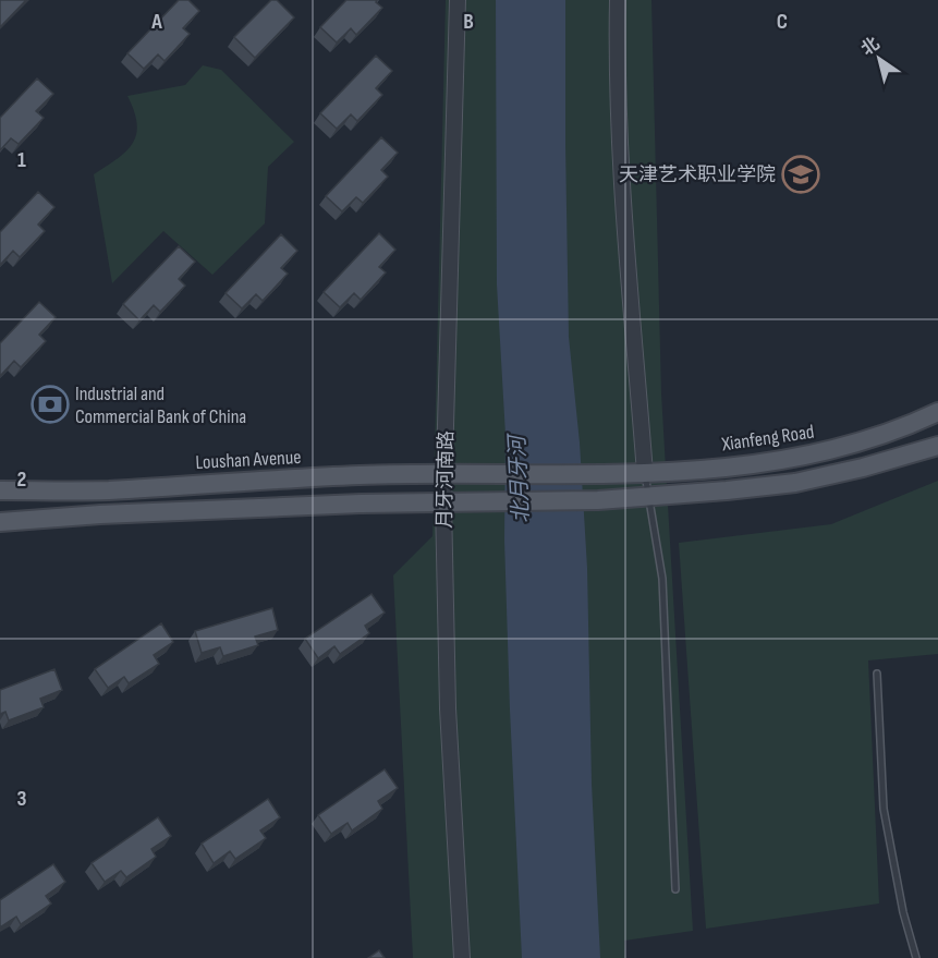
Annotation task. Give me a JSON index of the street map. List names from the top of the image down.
{
  "streets": {
    "main road": ["Xianfeng Road", "Loushan Avenue"],
    "street": ["月牙河南路"]
  },
  "crossings": [
    ["Xianfeng Road", "Loushan Avenue"],
    ["Loushan Avenue", "月牙河南路"]
  ],
  "water": ["北月牙河"],
  "places": {
    "school or university": ["天津艺术职业学院"],
    "bank": ["Industrial and Commercial Bank of China"]
  },
  "north": "top left",
  "grid": {
    "columns": ["A", "B", "C"],
    "rows": ["1", "2", "3"]
  }
}
